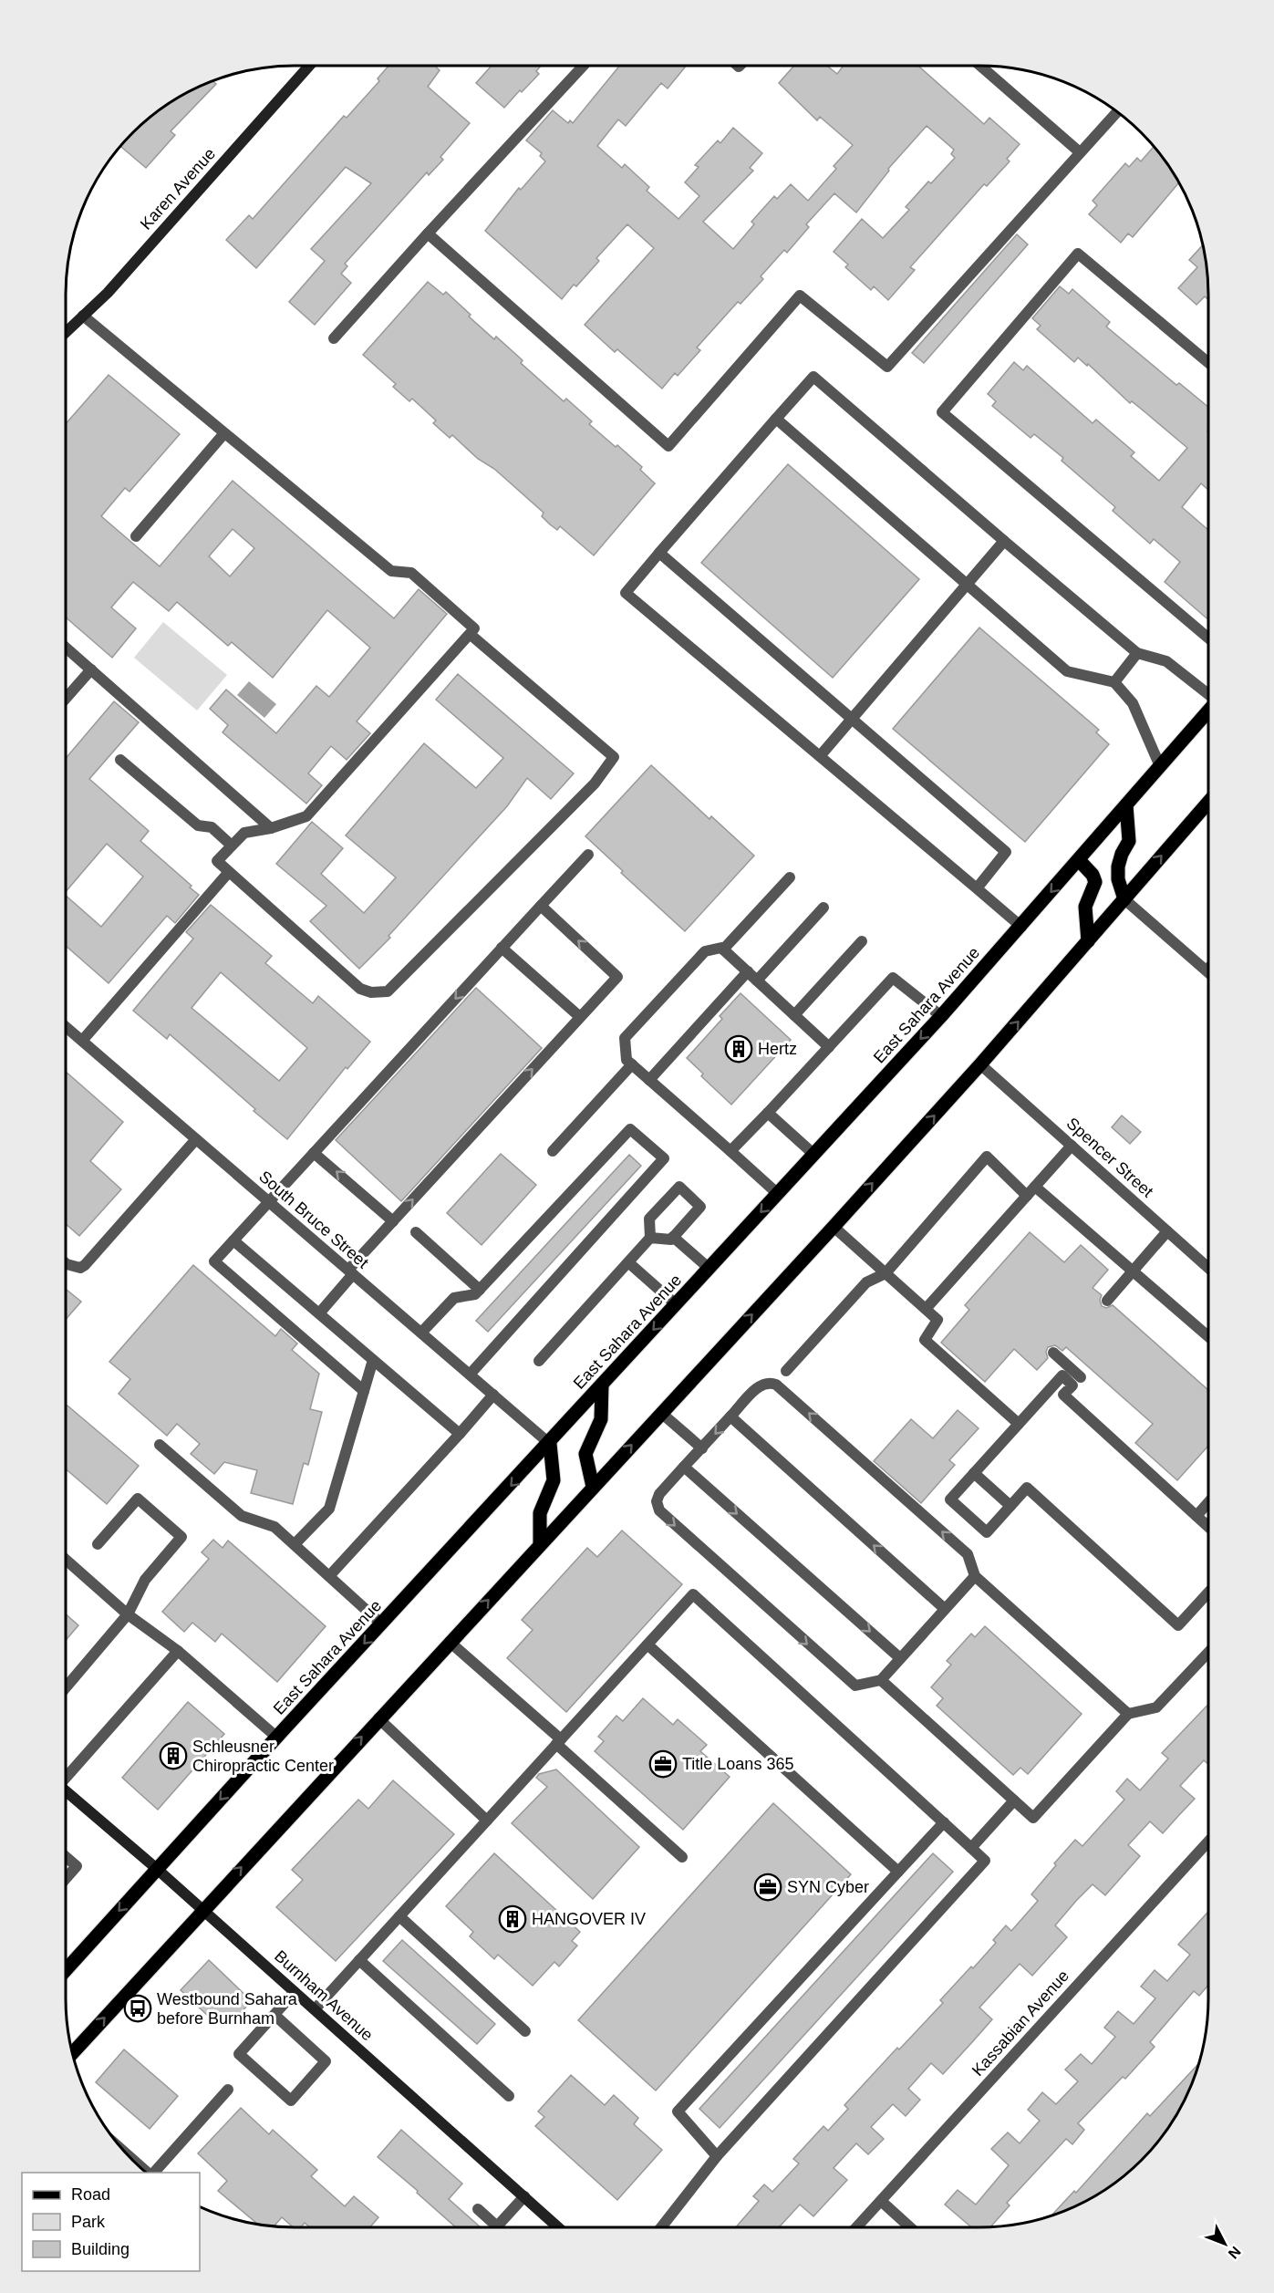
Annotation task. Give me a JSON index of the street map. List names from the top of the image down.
{
  "streets": {
    "main road": ["East Sahara Avenue"],
    "street": [
      "Karen Avenue",
      "Spencer Street",
      "South Bruce Street",
      "Burnham Avenue",
      "Kassabian Avenue"
    ]
  },
  "crossings": [
    ["East Sahara Avenue", "South Bruce Street"],
    ["East Sahara Avenue", "Burnham Avenue"]
  ],
  "places": {
    "building": ["Hertz", "Schleusner Chiropractic Center", "HANGOVER IV"],
    "office": ["Title Loans 365", "SYN Cyber"],
    "bus stop": ["Westbound Sahara before Burnham"]
  },
  "legend": ["Road", "Park", "Building"],
  "north": "bottom right"
}
